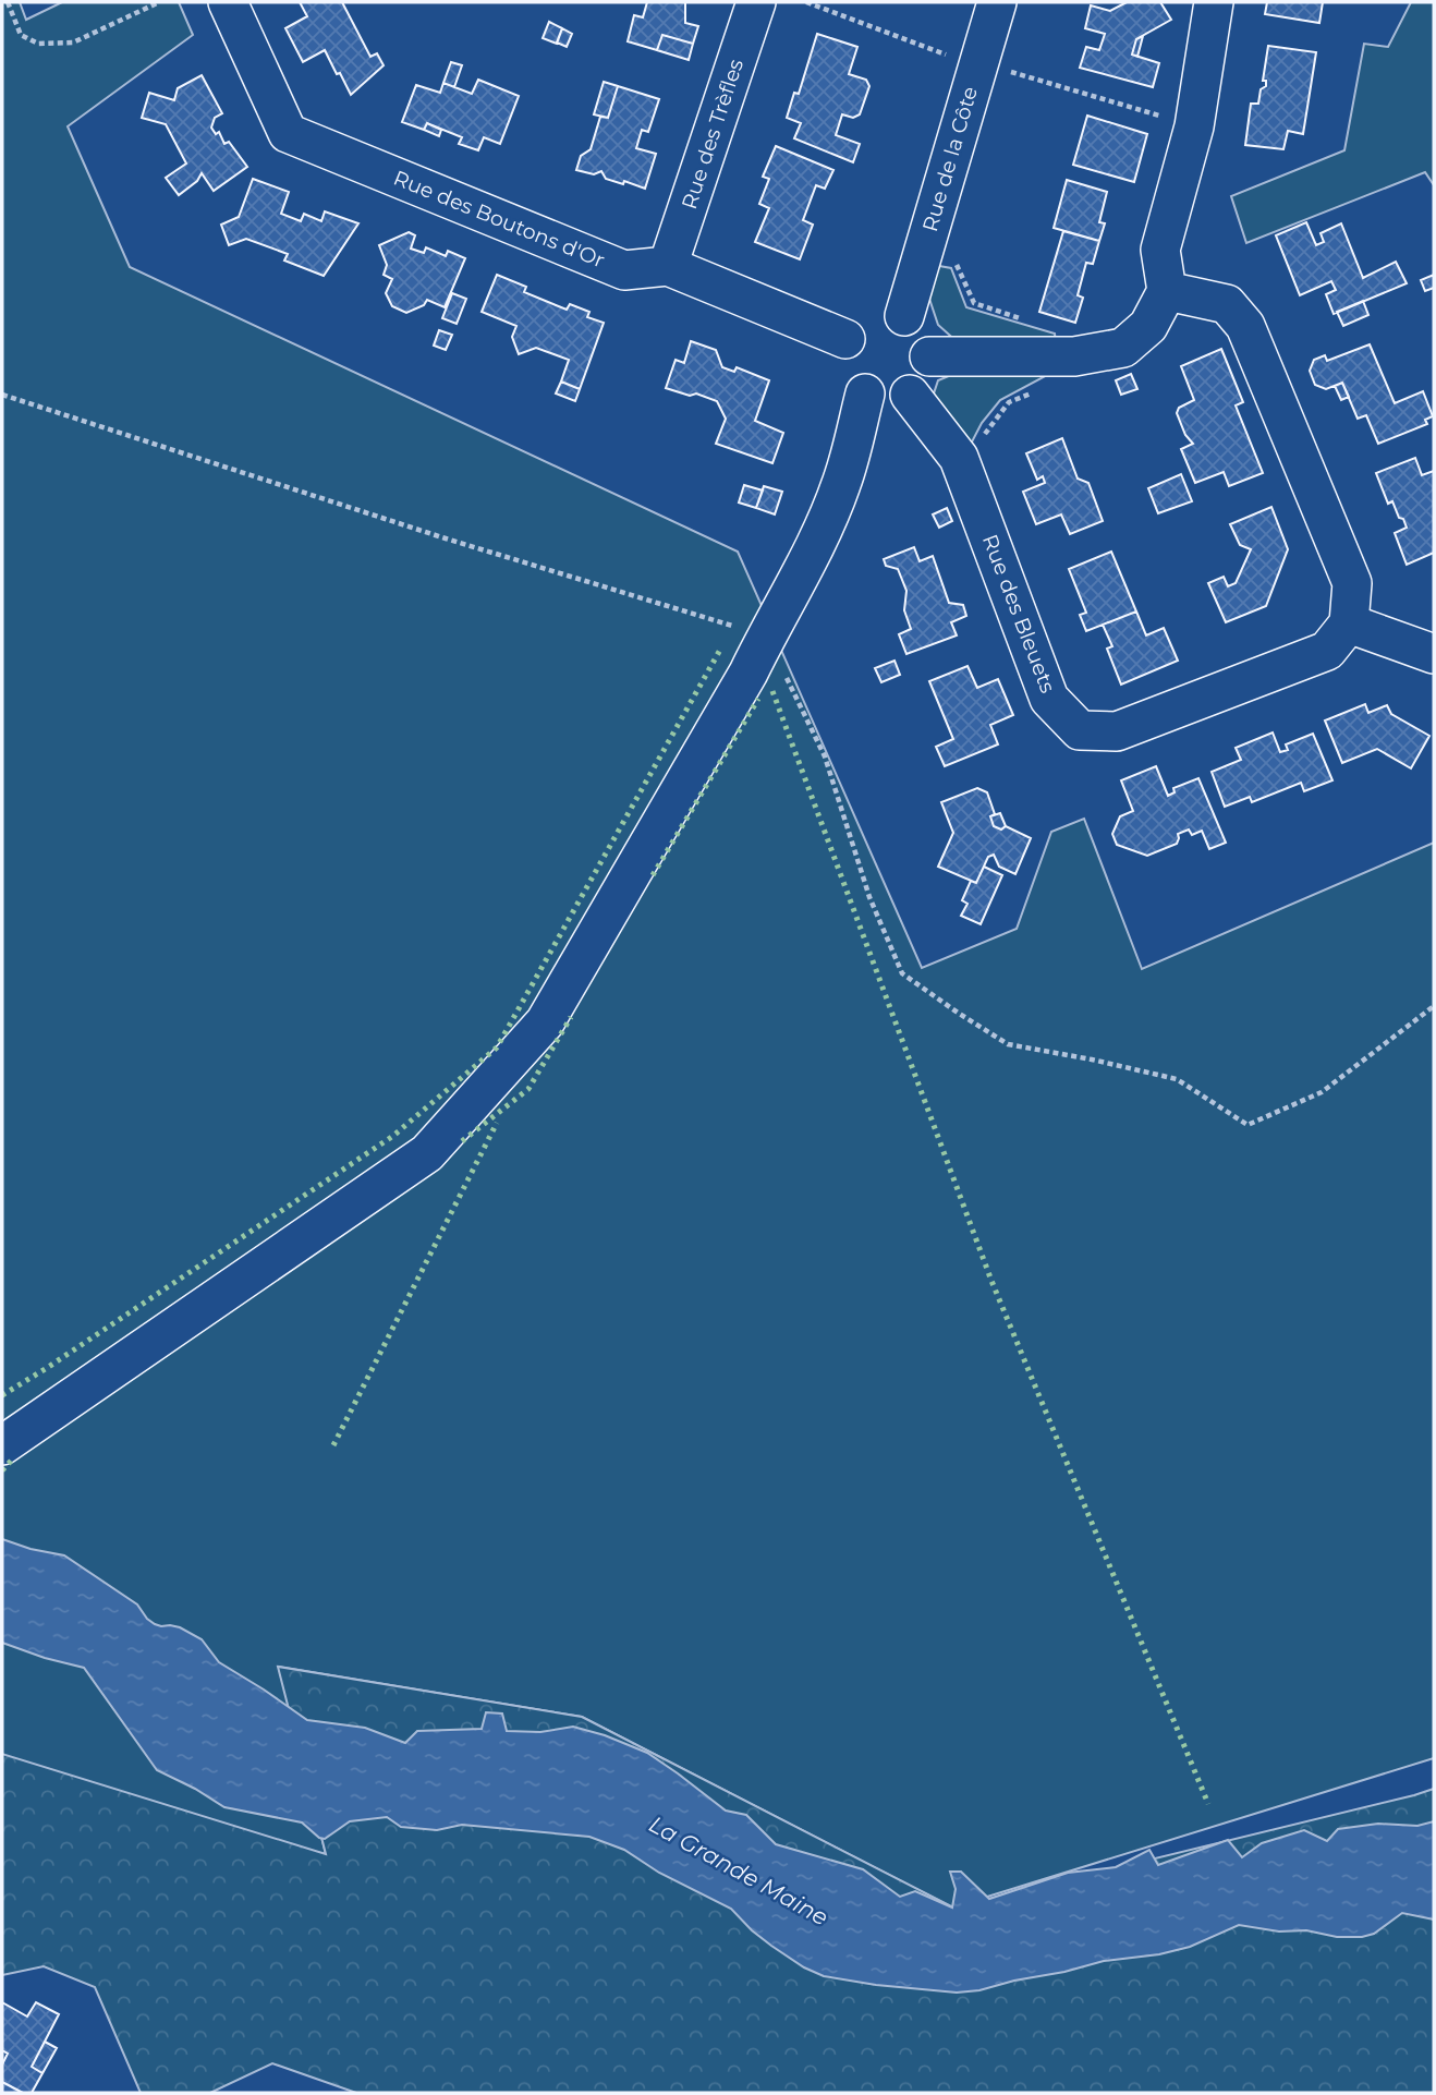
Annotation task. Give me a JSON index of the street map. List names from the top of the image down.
{
  "streets": {
    "street": [
      "Rue des Trèfles",
      "Rue de la Côte",
      "Rue des Boutons d'Or",
      "Rue des Bleuets"
    ]
  },
  "crossings": [
    ["Rue des Trèfles", "Rue des Boutons d'Or"],
    ["Rue de la Côte", "Rue des Boutons d'Or"],
    ["Rue de la Côte", "Rue des Bleuets"],
    ["Rue des Boutons d'Or", "Rue des Bleuets"]
  ],
  "water": ["La Grande Maine"]
}
